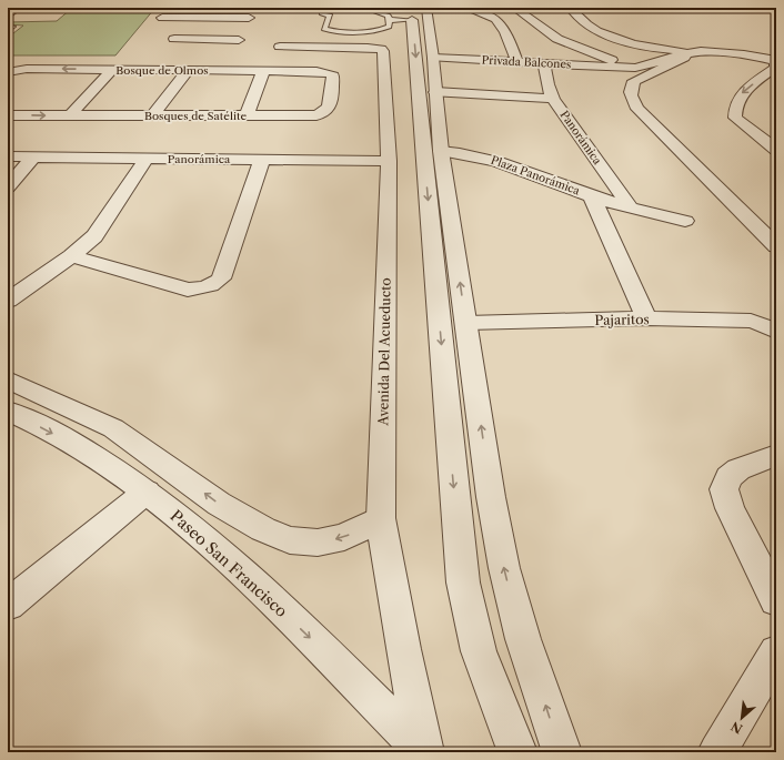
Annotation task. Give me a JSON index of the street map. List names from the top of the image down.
{
  "streets": {
    "street": [
      "Privada Balcones",
      "Bosque de Olmos",
      "Bosques de Satélite",
      "Panorámica",
      "Plaza Panorámica",
      "Pajaritos",
      "Avenida Del Acueducto",
      "Paseo San Francisco"
    ]
  },
  "crossings": [
    ["Privada Balcones", "Panorámica"],
    ["Bosque de Olmos", "Bosques de Satélite"],
    ["Panorámica", "Plaza Panorámica"],
    ["Panorámica", "Avenida Del Acueducto"],
    ["Avenida Del Acueducto", "Paseo San Francisco"]
  ],
  "one_way": ["Paseo San Francisco"],
  "north": "bottom left"
}
